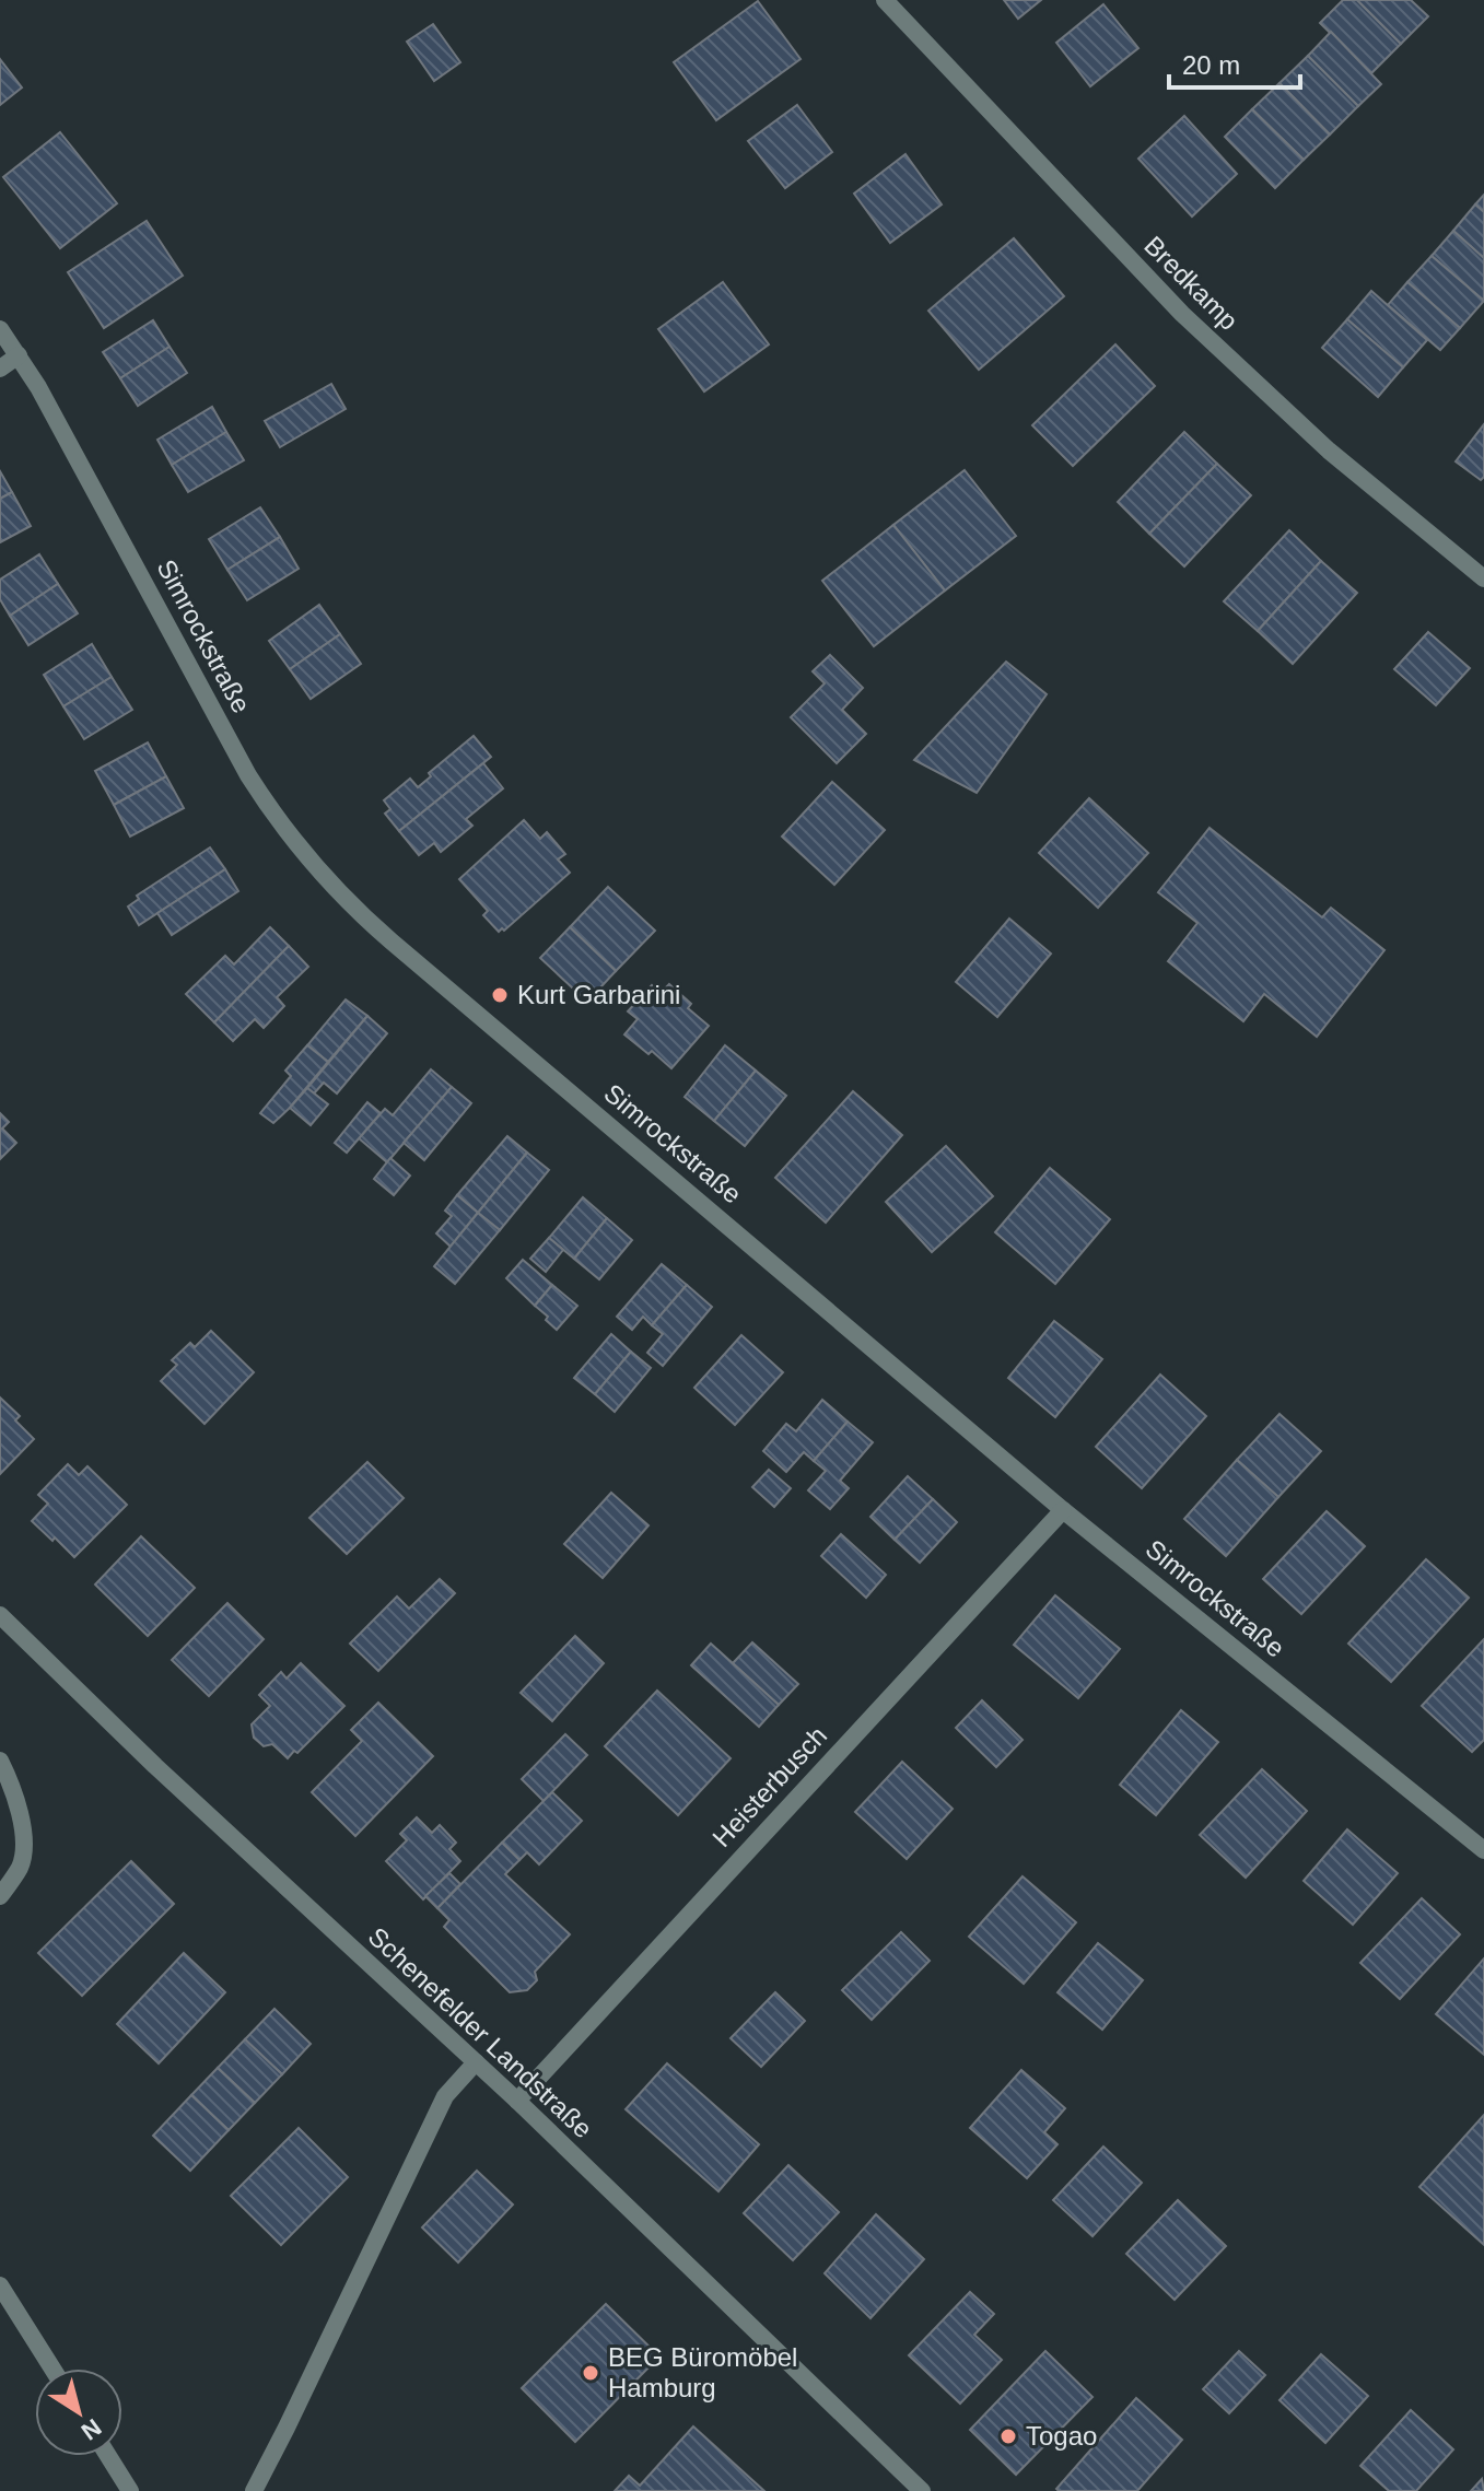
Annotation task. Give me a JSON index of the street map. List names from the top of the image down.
{
  "streets": {
    "street": [
      "Bredkamp",
      "Simrockstraße",
      "Heisterbusch",
      "Schenefelder Landstraße"
    ]
  },
  "crossings": [
    ["Simrockstraße", "Heisterbusch"],
    ["Heisterbusch", "Schenefelder Landstraße"]
  ],
  "places": ["Kurt Garbarini", "BEG Büromöbel Hamburg", "Togao"],
  "scale_bar": "20 m",
  "north": "bottom right"
}
